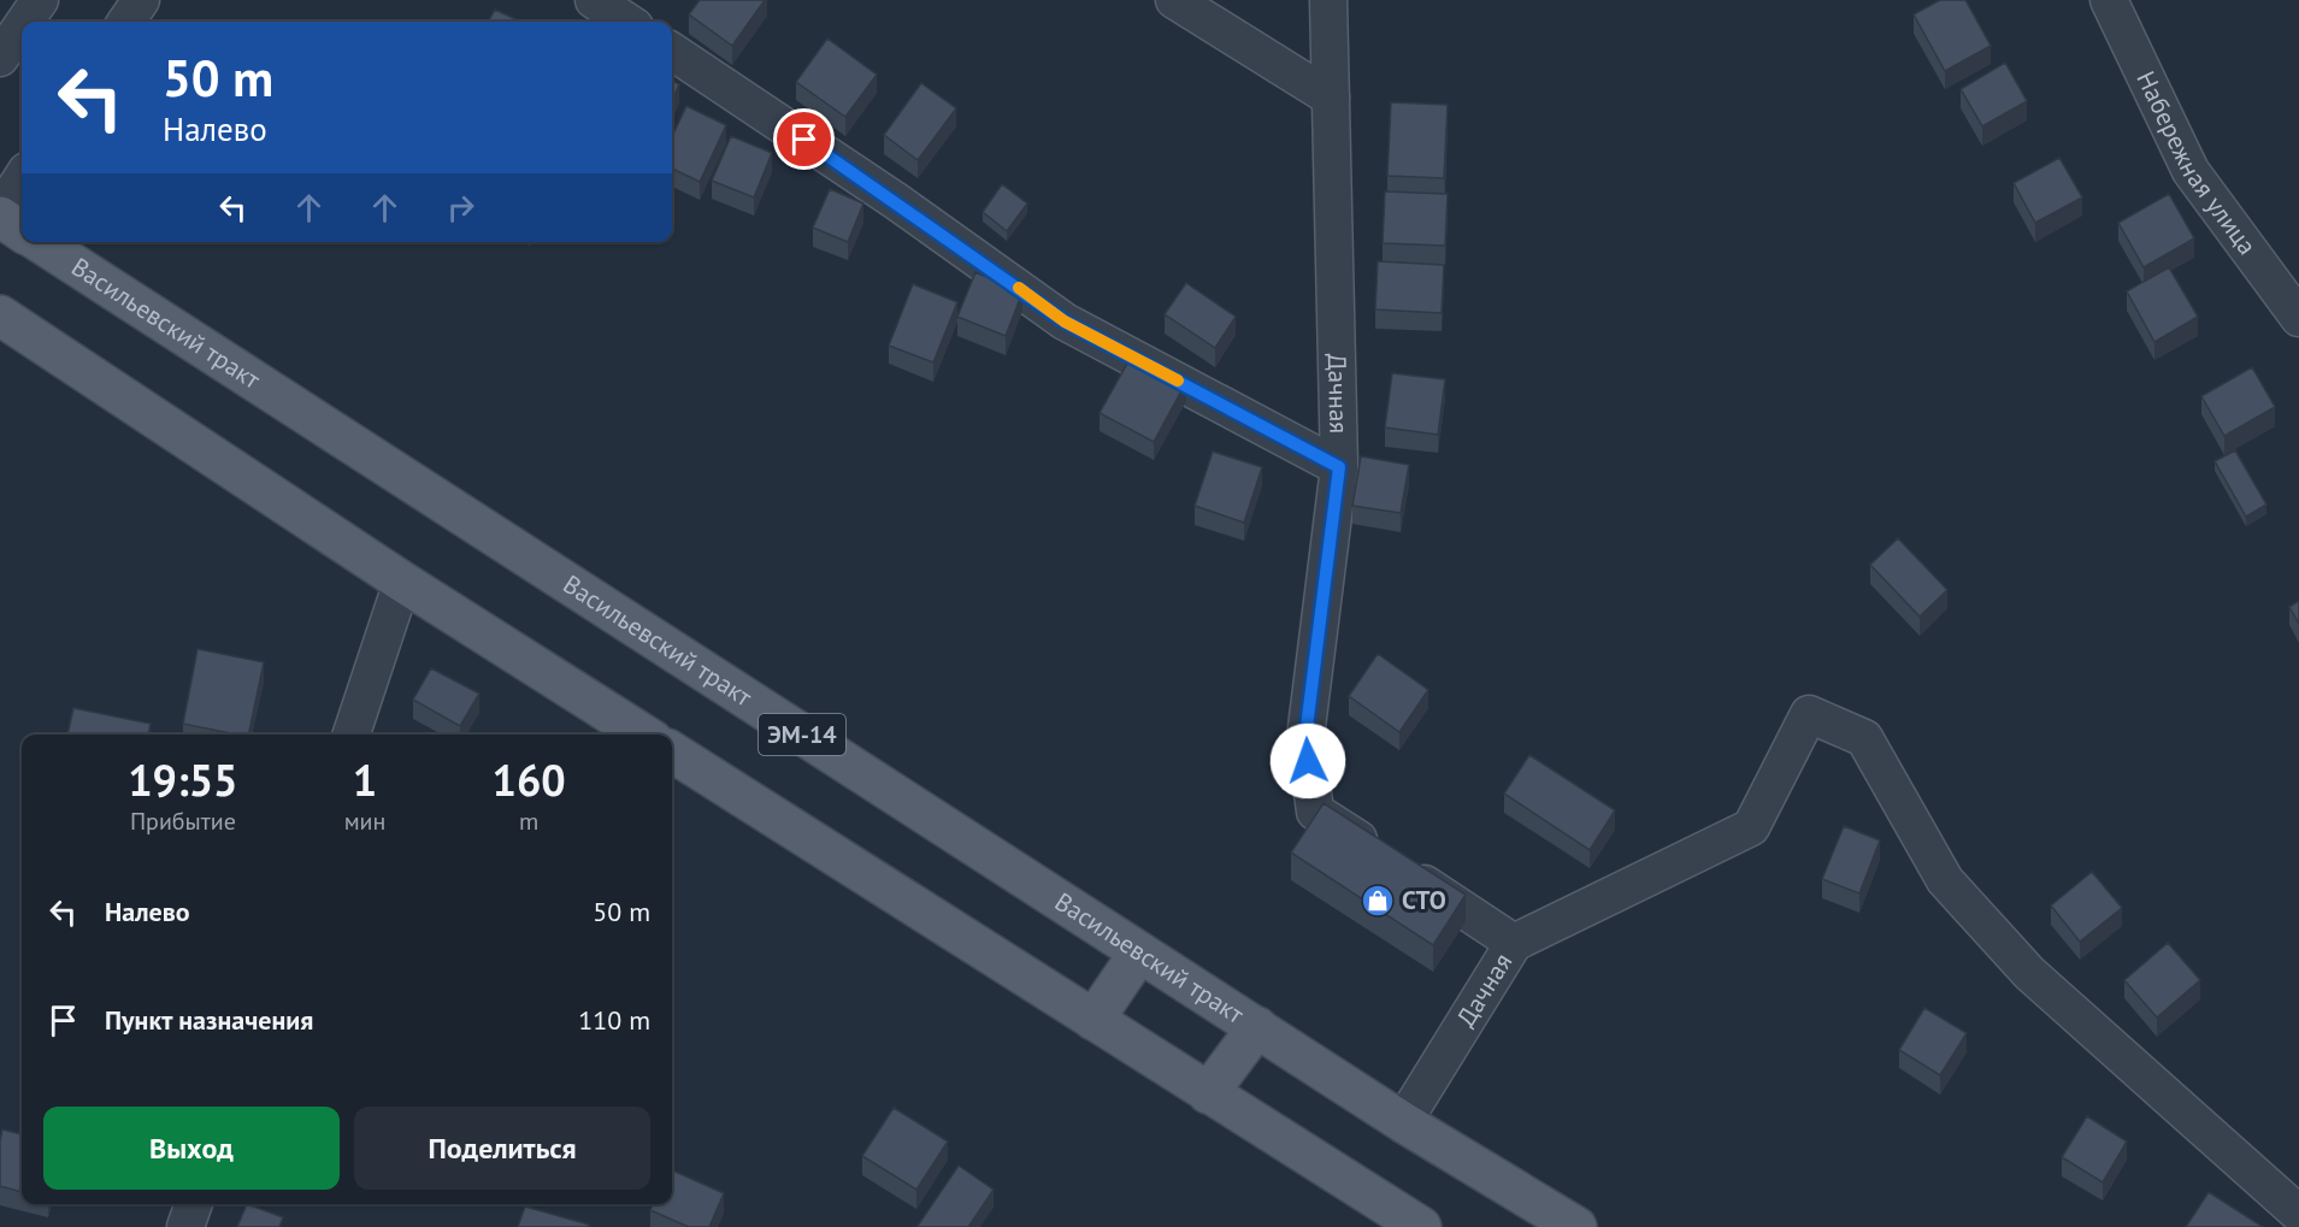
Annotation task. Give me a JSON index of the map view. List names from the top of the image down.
{
  "streets": {
    "main road": ["Васильевский тракт", "ЭМ-14"],
    "street": ["Набережная улица", "Дачная"]
  },
  "crossings": [
    ["Васильевский тракт", "Дачная"]
  ],
  "places": {
    "shop": ["СТО"]
  },
  "page": {
    "turn": ["50 m", "Налево"],
    "eta": [
      "19:55",
      "Прибытие",
      "1",
      "мин",
      "160",
      "m"
    ],
    "list": [
      {
        "name": "Налево",
        "value": "50 m"
      },
      {
        "name": "Пункт назначения",
        "value": "110 m"
      }
    ],
    "buttons": ["Выход", "Поделиться"]
  }
}
